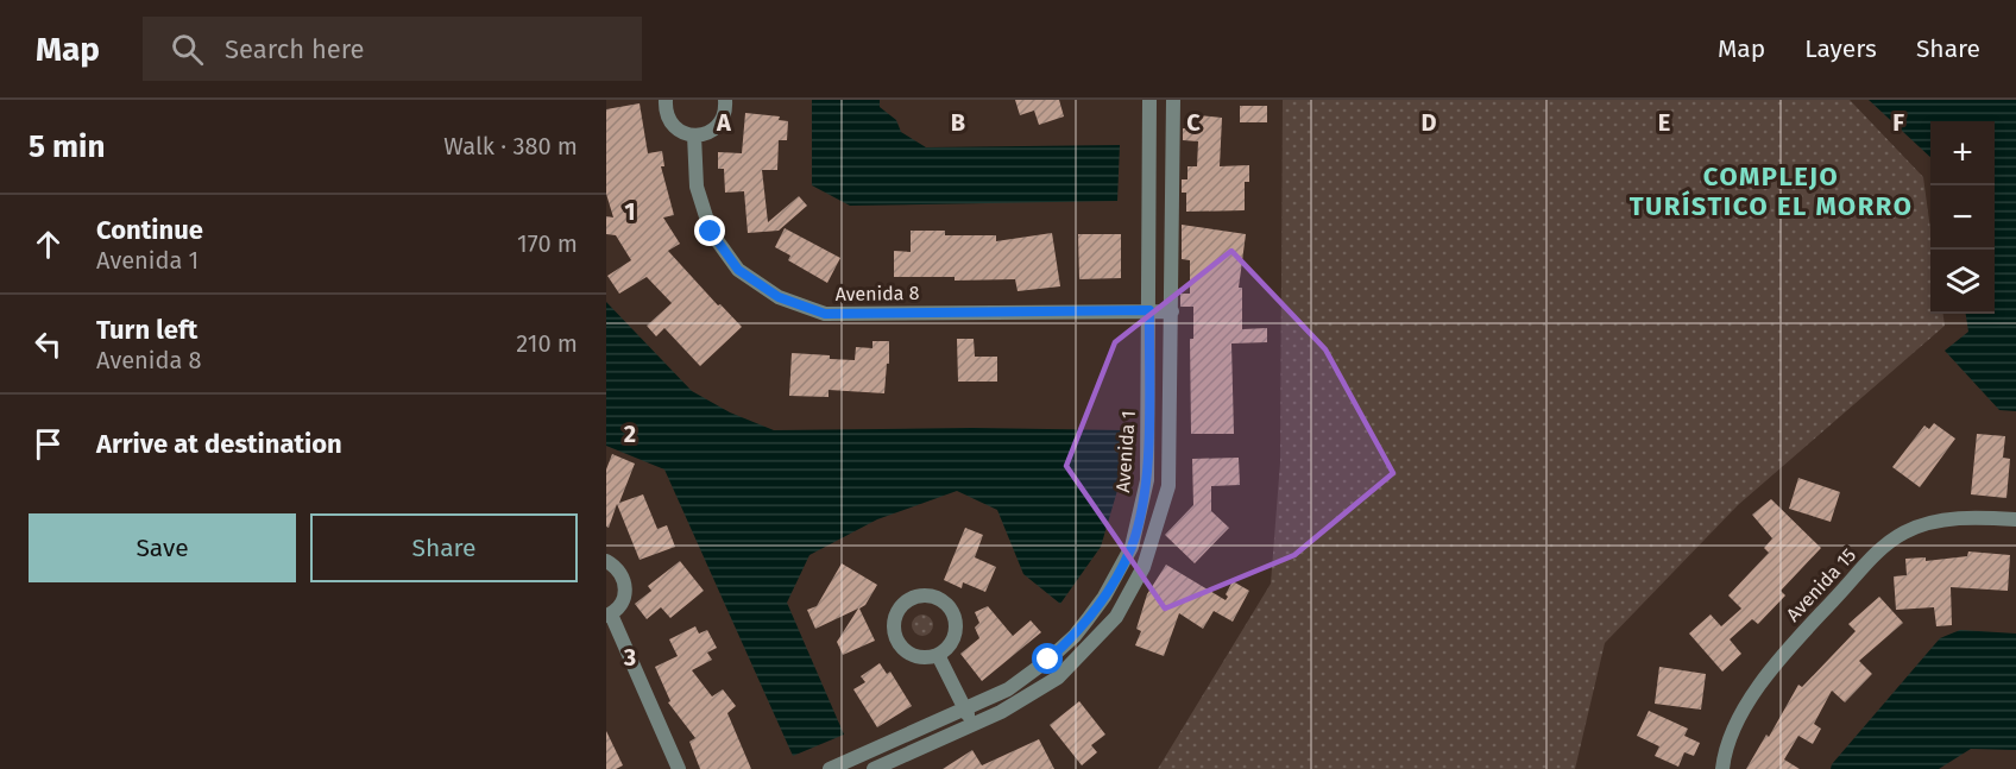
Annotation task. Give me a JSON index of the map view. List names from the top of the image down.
{
  "streets": {
    "street": ["Avenida 8", "Avenida 1", "Avenida 15"]
  },
  "crossings": [
    ["Avenida 8", "Avenida 1"]
  ],
  "districts": ["COMPLEJO TURÍSTICO EL MORRO"],
  "page": {
    "header": "Map",
    "search": "Search here",
    "nav": ["Map", "Layers", "Share"],
    "heading": ["5 min", "Walk · 380 m"],
    "map_buttons": ["+", "−"],
    "list": [
      ["Continue", "Avenida 1", "170 m"],
      ["Turn left", "Avenida 8", "210 m"],
      "Arrive at destination"
    ],
    "buttons": ["Save", "Share"]
  },
  "grid": {
    "columns": [
      "A",
      "B",
      "C",
      "D",
      "E",
      "F"
    ],
    "rows": ["1", "2", "3"]
  }
}
